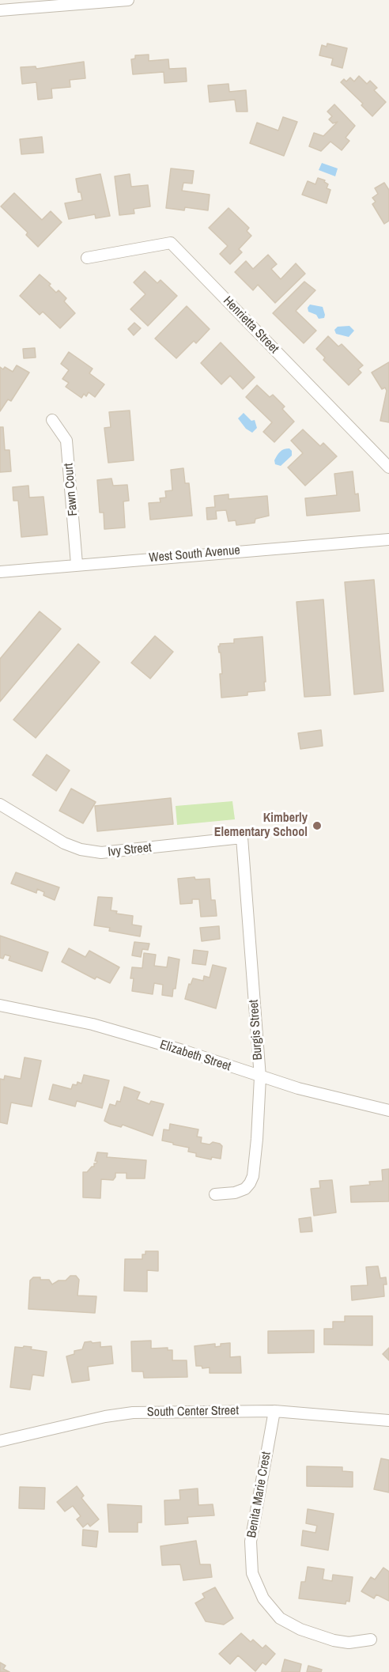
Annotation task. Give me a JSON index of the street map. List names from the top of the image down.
{
  "streets": {
    "street": [
      "Henrietta Street",
      "Fawn Court",
      "West South Avenue",
      "Ivy Street",
      "Burgis Street",
      "Elizabeth Street",
      "South Center Street",
      "Benita Marie Crest"
    ]
  },
  "crossings": [
    ["Fawn Court", "West South Avenue"],
    ["Ivy Street", "Burgis Street"],
    ["Burgis Street", "Elizabeth Street"],
    ["South Center Street", "Benita Marie Crest"]
  ],
  "places": ["Kimberly Elementary School"]
}
